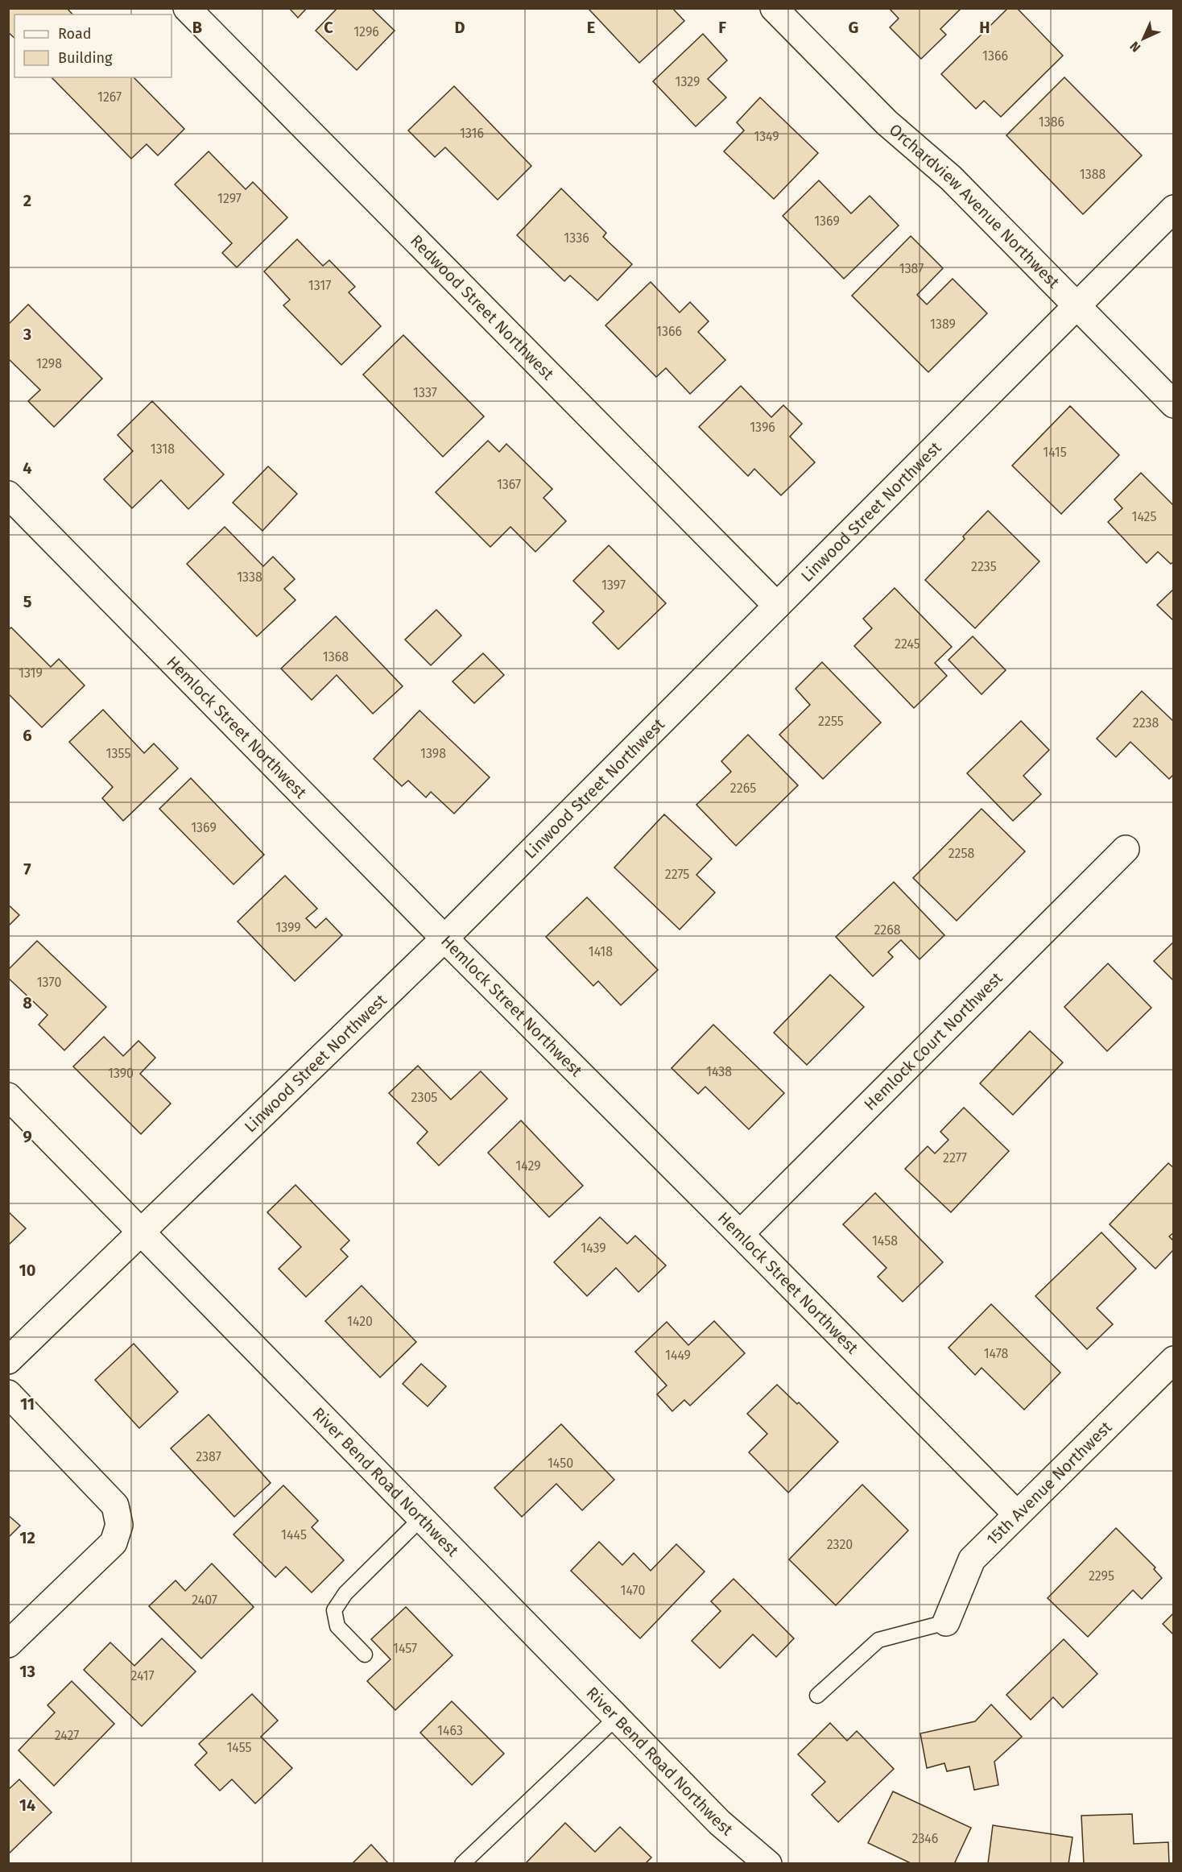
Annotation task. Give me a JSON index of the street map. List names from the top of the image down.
{
  "streets": {
    "street": [
      "Orchardview Avenue Northwest",
      "Redwood Street Northwest",
      "Linwood Street Northwest",
      "Hemlock Street Northwest",
      "Hemlock Court Northwest",
      "River Bend Road Northwest",
      "15th Avenue Northwest"
    ]
  },
  "crossings": [
    ["Orchardview Avenue Northwest", "Linwood Street Northwest"],
    ["Redwood Street Northwest", "Linwood Street Northwest"],
    ["Linwood Street Northwest", "Hemlock Street Northwest"],
    ["Linwood Street Northwest", "River Bend Road Northwest"],
    ["Hemlock Street Northwest", "Hemlock Court Northwest"],
    ["Hemlock Street Northwest", "15th Avenue Northwest"]
  ],
  "house_numbers": [
    "1296",
    "1366",
    "1329",
    "1267",
    "1386",
    "1316",
    "1349",
    "1388",
    "1297",
    "1369",
    "1336",
    "1387",
    "1317",
    "1389",
    "1366",
    "1298",
    "1337",
    "1396",
    "1318",
    "1415",
    "1367",
    "1425",
    "2235",
    "1338",
    "1397",
    "2245",
    "1368",
    "1319",
    "2255",
    "2238",
    "1355",
    "1398",
    "2265",
    "1369",
    "2258",
    "2275",
    "1399",
    "2268",
    "1418",
    "1370",
    "1438",
    "1390",
    "2305",
    "2277",
    "1429",
    "1458",
    "1439",
    "1420",
    "1478",
    "1449",
    "2387",
    "1450",
    "1445",
    "2320",
    "2295",
    "1470",
    "2407",
    "1457",
    "2417",
    "1463",
    "2427",
    "1455",
    "2346"
  ],
  "legend": ["Road", "Building"],
  "north": "bottom left",
  "grid": {
    "columns": [
      "B",
      "C",
      "D",
      "E",
      "F",
      "G",
      "H"
    ],
    "rows": [
      "2",
      "3",
      "4",
      "5",
      "6",
      "7",
      "8",
      "9",
      "10",
      "11",
      "12",
      "13",
      "14"
    ]
  }
}
